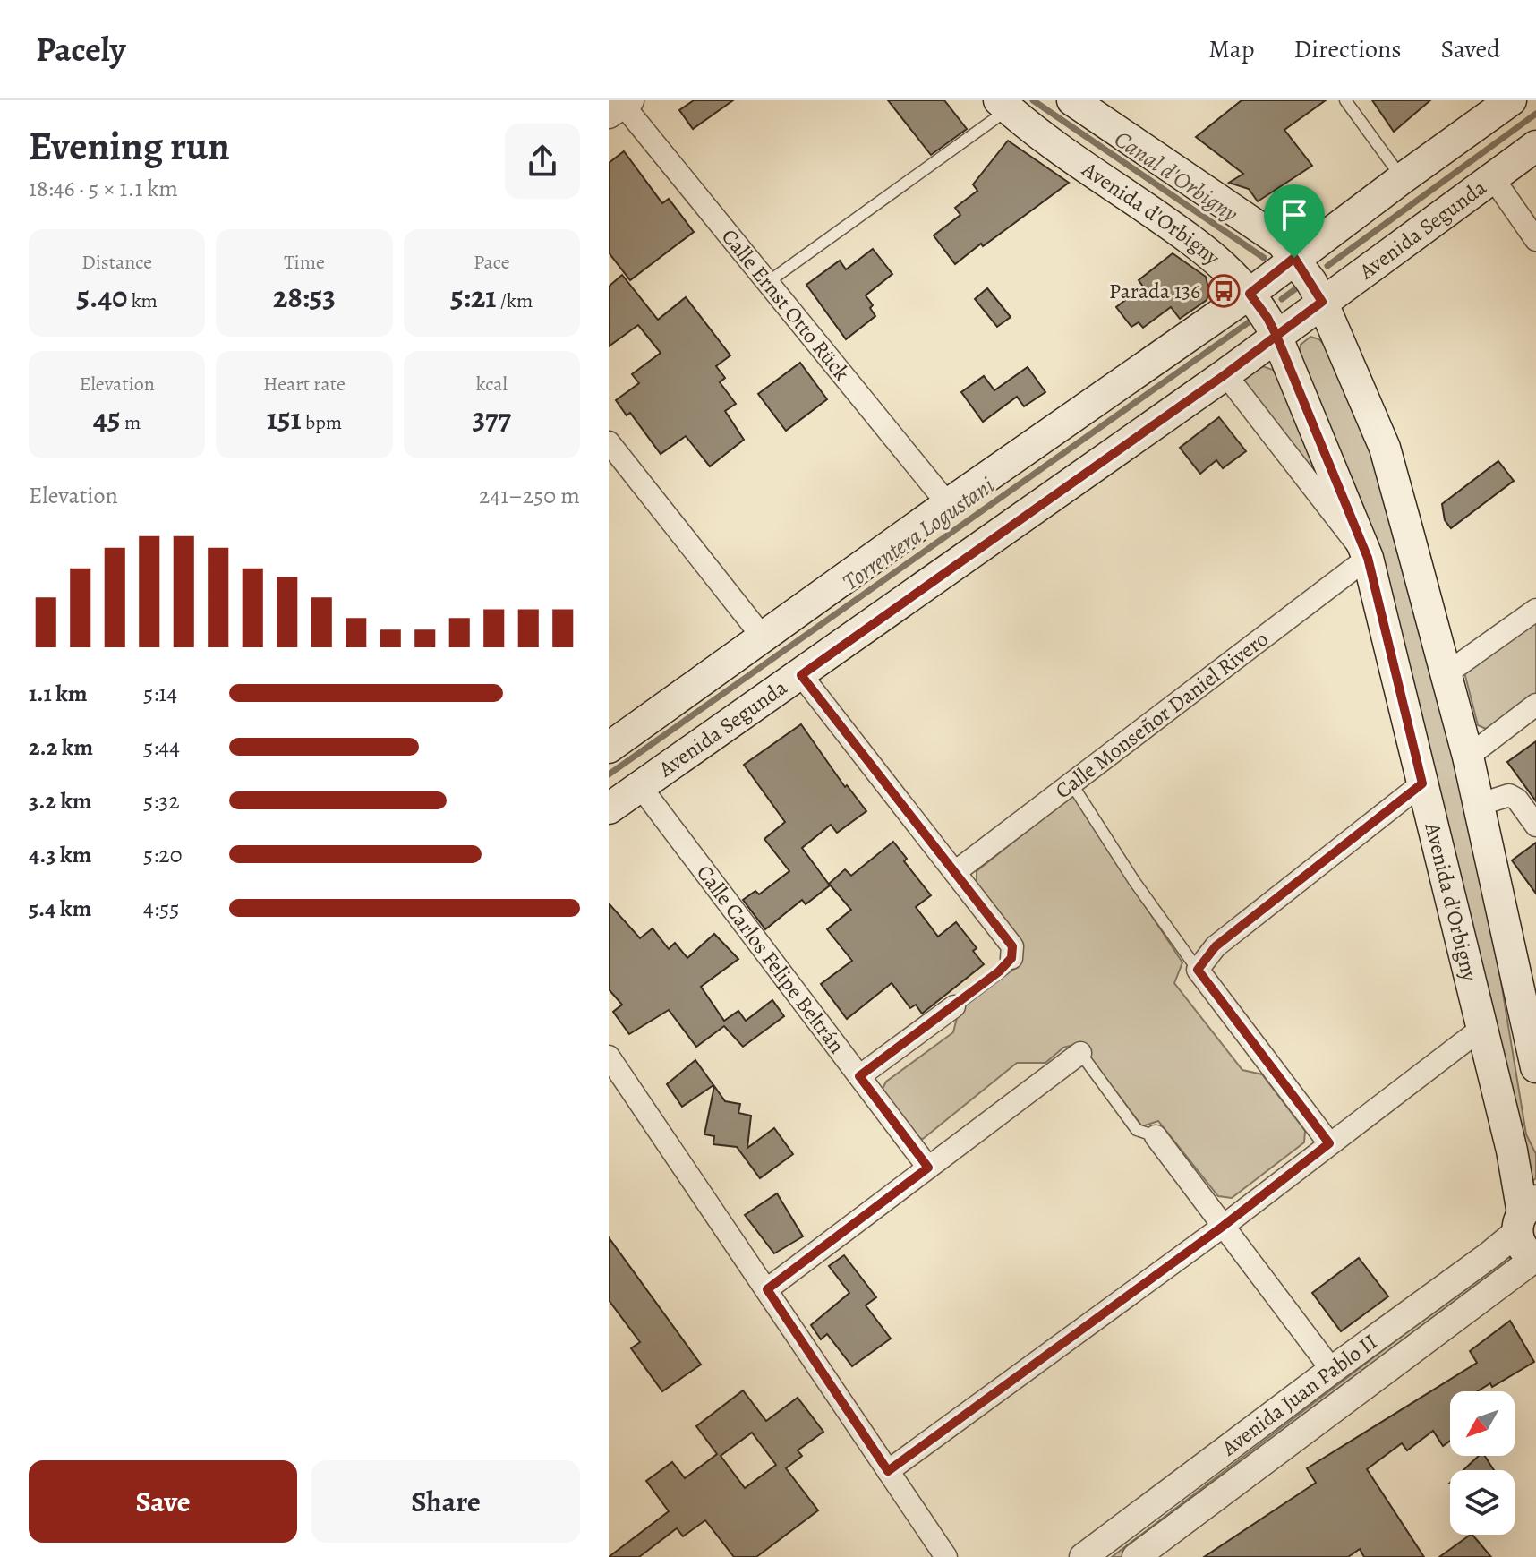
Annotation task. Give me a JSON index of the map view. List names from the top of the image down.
{
  "streets": {
    "main road": ["Avenida d'Orbigny", "Avenida Segunda"],
    "street": [
      "Calle Ernst Otto Rück",
      "Calle Monseñor Daniel Rivero",
      "Calle Carlos Felipe Beltrán",
      "Avenida Juan Pablo II"
    ]
  },
  "crossings": [
    ["Avenida d'Orbigny", "Avenida Segunda"],
    ["Avenida d'Orbigny", "Calle Monseñor Daniel Rivero"],
    ["Avenida d'Orbigny", "Avenida Juan Pablo II"],
    ["Avenida Segunda", "Calle Carlos Felipe Beltrán"]
  ],
  "water": ["Canal d'Orbigny", "Torrentera Logustani"],
  "places": {
    "bus stop": ["Parada 136"]
  },
  "north": "bottom left",
  "page": {
    "header": "Pacely",
    "nav": ["Map", "Directions", "Saved"],
    "heading": ["Evening run", "18:46 · 5 × 1.1 km"],
    "stats": [
      ["Distance", "5.40 km"],
      ["Time", "28:53"],
      ["Pace", "5:21 /km"],
      ["Elevation", "45 m"],
      ["Heart rate", "151 bpm"],
      ["kcal", "377"]
    ],
    "chart": ["Elevation", "241–250 m"],
    "list": [
      {
        "name": "1.1 km",
        "note": "5:14"
      },
      {
        "name": "2.2 km",
        "note": "5:44"
      },
      {
        "name": "3.2 km",
        "note": "5:32"
      },
      {
        "name": "4.3 km",
        "note": "5:20"
      },
      {
        "name": "5.4 km",
        "note": "4:55"
      }
    ],
    "buttons": ["Save", "Share"]
  }
}
